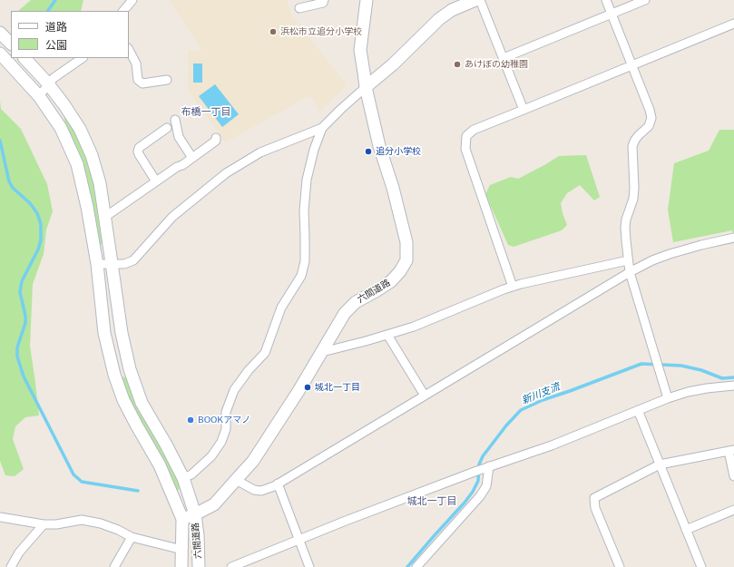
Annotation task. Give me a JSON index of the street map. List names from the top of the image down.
{
  "streets": {
    "street": ["六間道路"]
  },
  "districts": ["布橋一丁目", "城北一丁目"],
  "water": ["新川支流"],
  "places": [
    "浜松市立追分小学校",
    "あけぼの幼稚園",
    "追分小学校",
    "城北一丁目",
    "BOOKアマノ"
  ],
  "legend": ["道路", "公園"]
}
